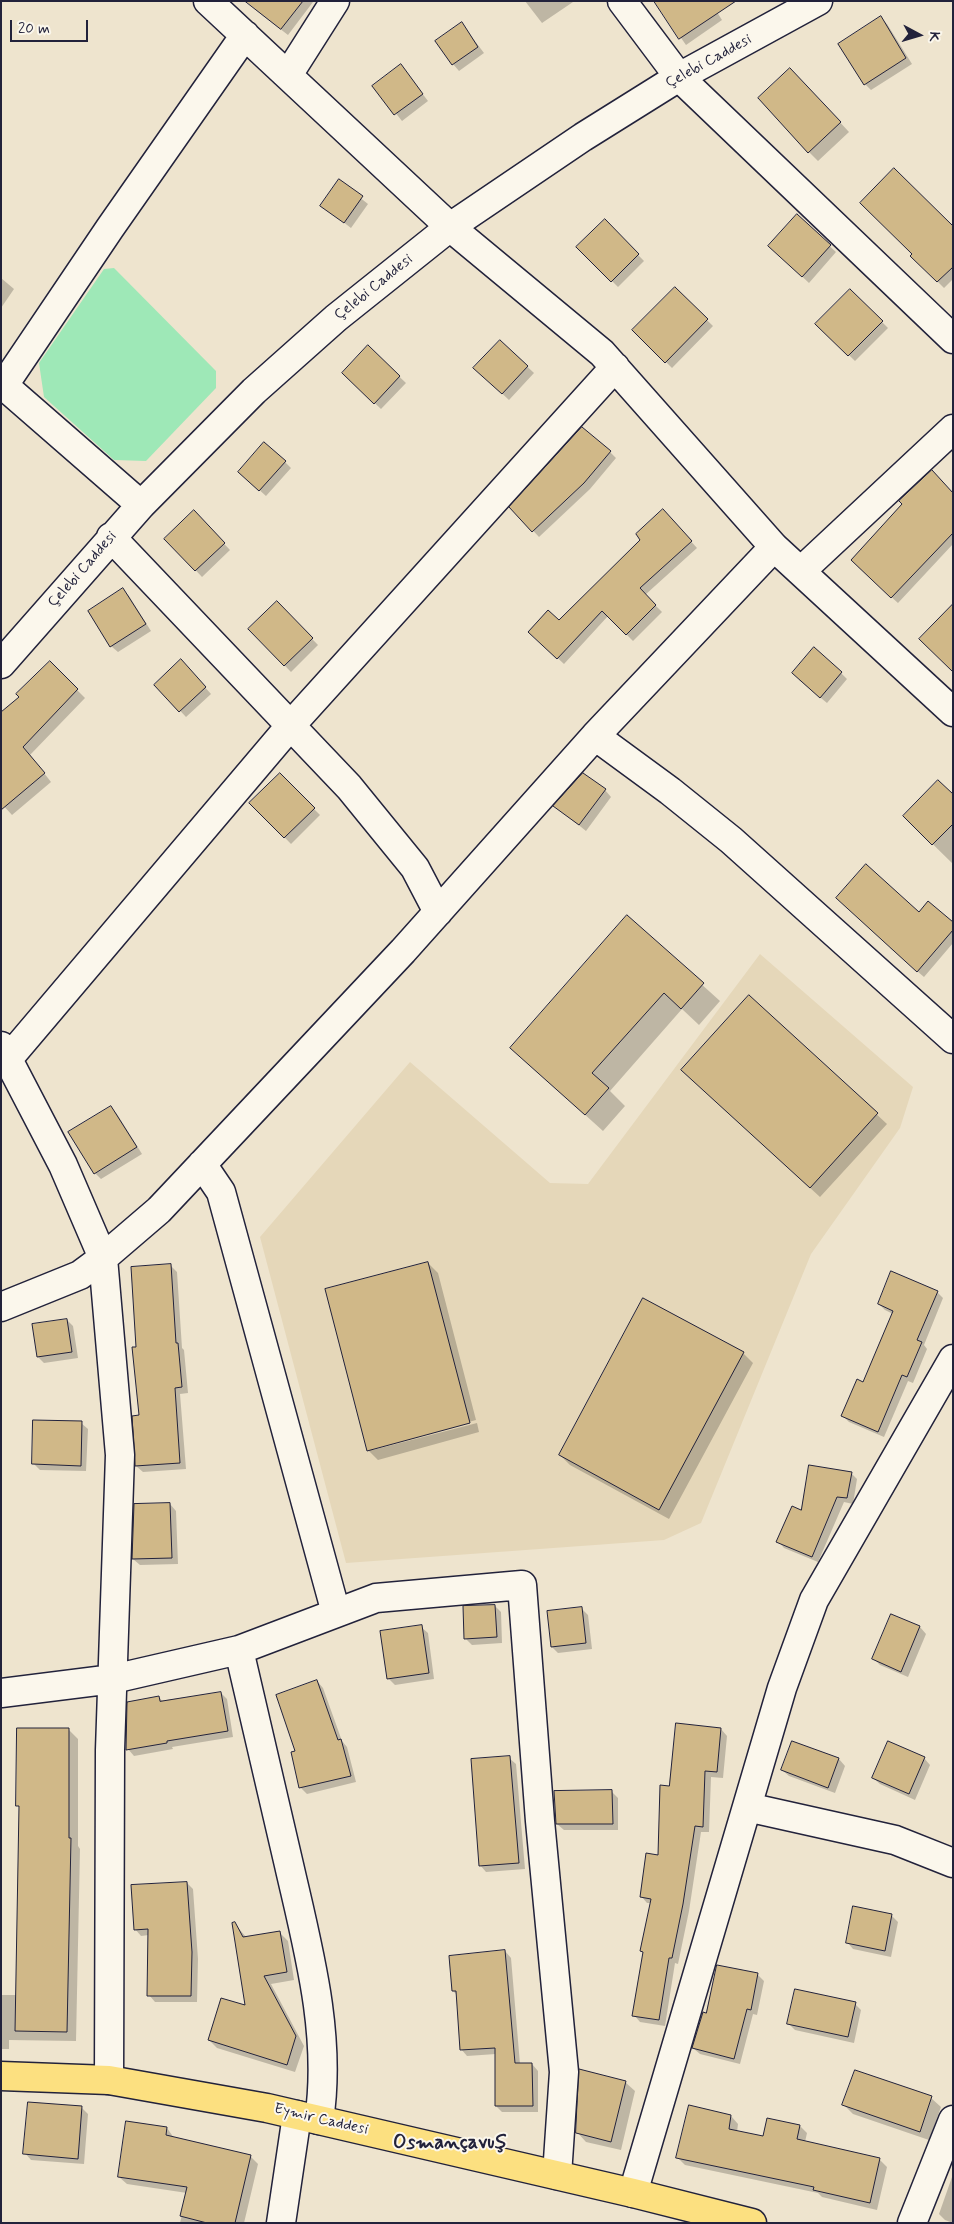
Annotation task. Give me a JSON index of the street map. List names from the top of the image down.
{
  "streets": {
    "main road": ["Eymir Caddesi"],
    "street": ["Çelebi Caddesi"]
  },
  "districts": ["Osmançavuş"],
  "scale_bar": "20 m",
  "north": "right"
}
